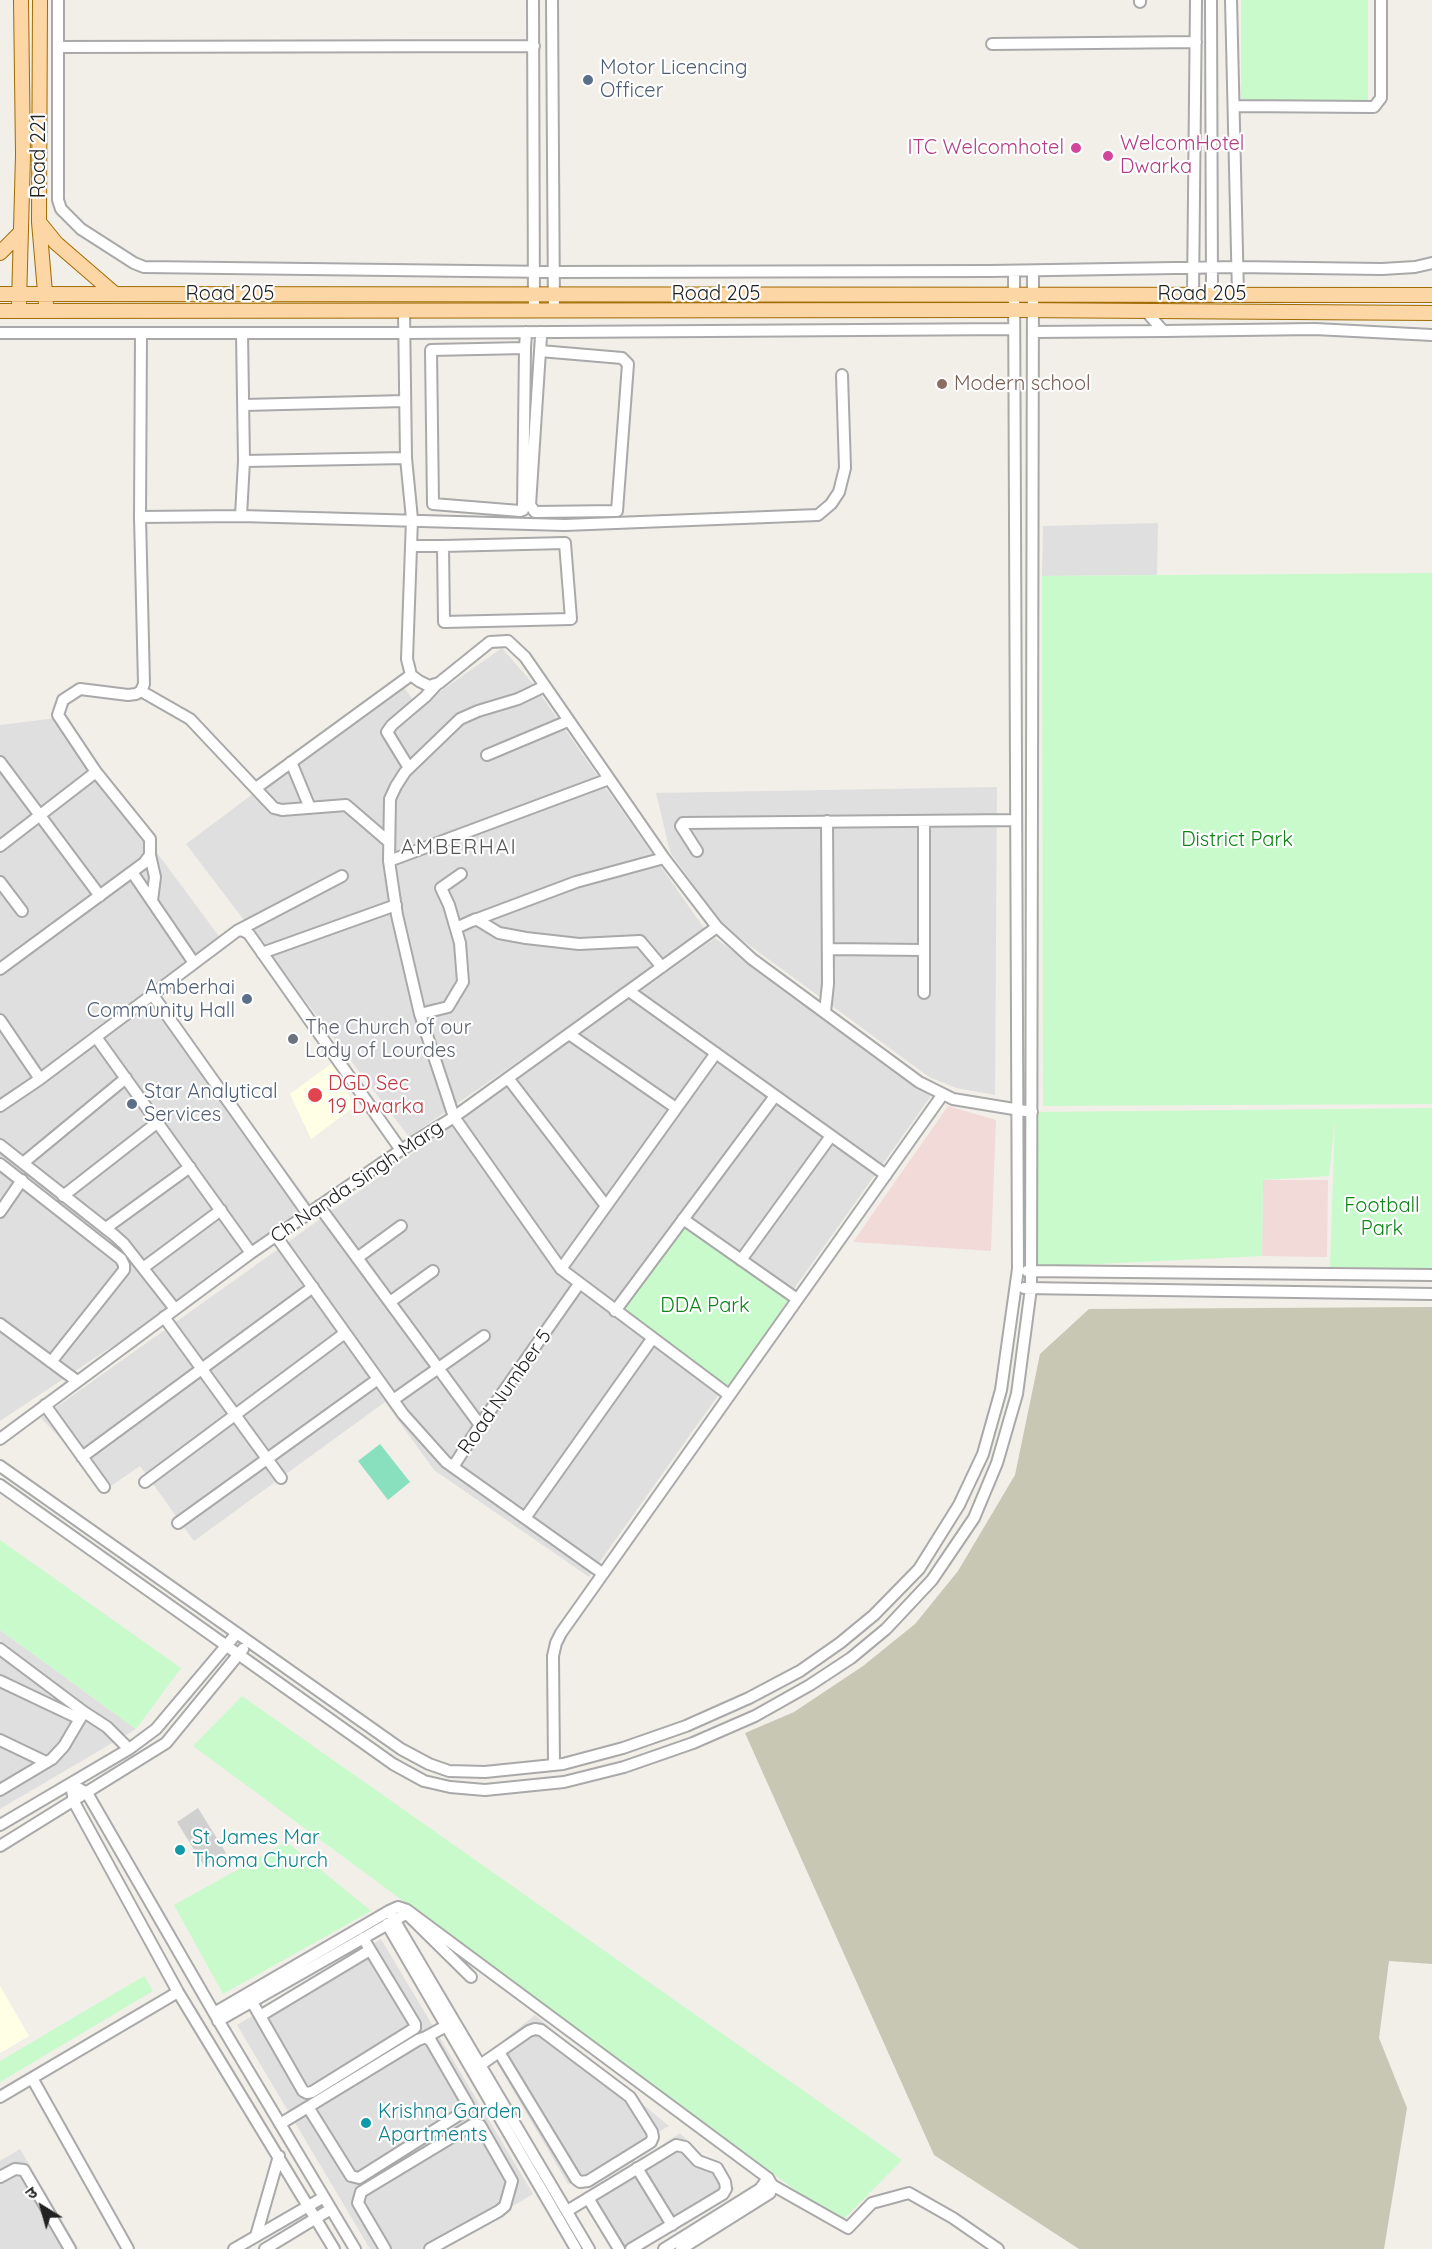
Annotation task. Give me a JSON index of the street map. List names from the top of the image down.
{
  "streets": {
    "main road": ["Road 221", "Road 205"],
    "street": ["Ch Nanda Singh Marg", "Road Number 5"]
  },
  "crossings": [
    ["Road 221", "Road 205"]
  ],
  "districts": ["AMBERHAI"],
  "parks": ["District Park", "Football Park", "DDA Park"],
  "places": [
    "Motor Licencing Officer",
    "ITC Welcomhotel",
    "WelcomHotel Dwarka",
    "Modern school",
    "Amberhai Community Hall",
    "The Church of our Lady of Lourdes",
    "DGD Sec 19 Dwarka",
    "Star Analytical Services",
    "St James Mar Thoma Church",
    "Krishna Garden Apartments"
  ],
  "north": "top left"
}
